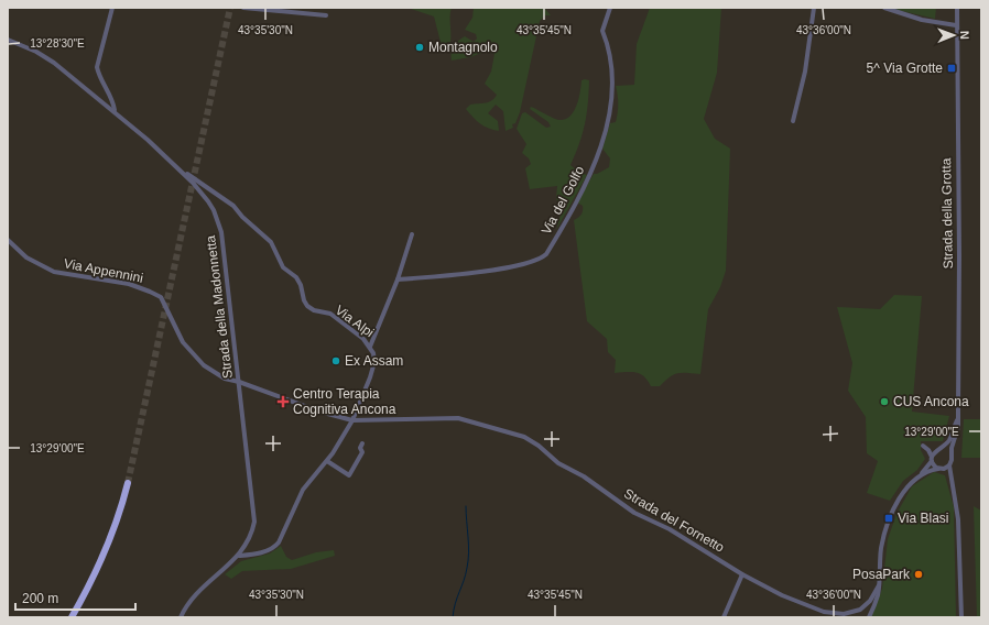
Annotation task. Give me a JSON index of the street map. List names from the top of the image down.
{
  "streets": {
    "street": [
      "Via del Golfo",
      "Strada della Grotta",
      "Via Appennini",
      "Strada della Madonnetta",
      "Via Alpi",
      "Strada del Fornetto"
    ]
  },
  "crossings": [
    ["Via Appennini", "Strada della Madonnetta"],
    ["Via Appennini", "Strada del Fornetto"],
    ["Strada della Madonnetta", "Via Alpi"],
    ["Strada della Madonnetta", "Strada del Fornetto"],
    ["Via Alpi", "Strada del Fornetto"]
  ],
  "places": {
    "other": [
      "Montagnolo",
      "Ex Assam",
      "CUS Ancona",
      "PosaPark"
    ],
    "transit": ["5^ Via Grotte", "Via Blasi"],
    "health": ["Centro Terapia Cognitiva Ancona"]
  },
  "scale_bar": "200 m",
  "north": "right",
  "coordinates": [
    "43°35'30\"N",
    "43°35'45\"N",
    "43°36'00\"N",
    "13°28'30\"E",
    "13°29'00\"E"
  ]
}
